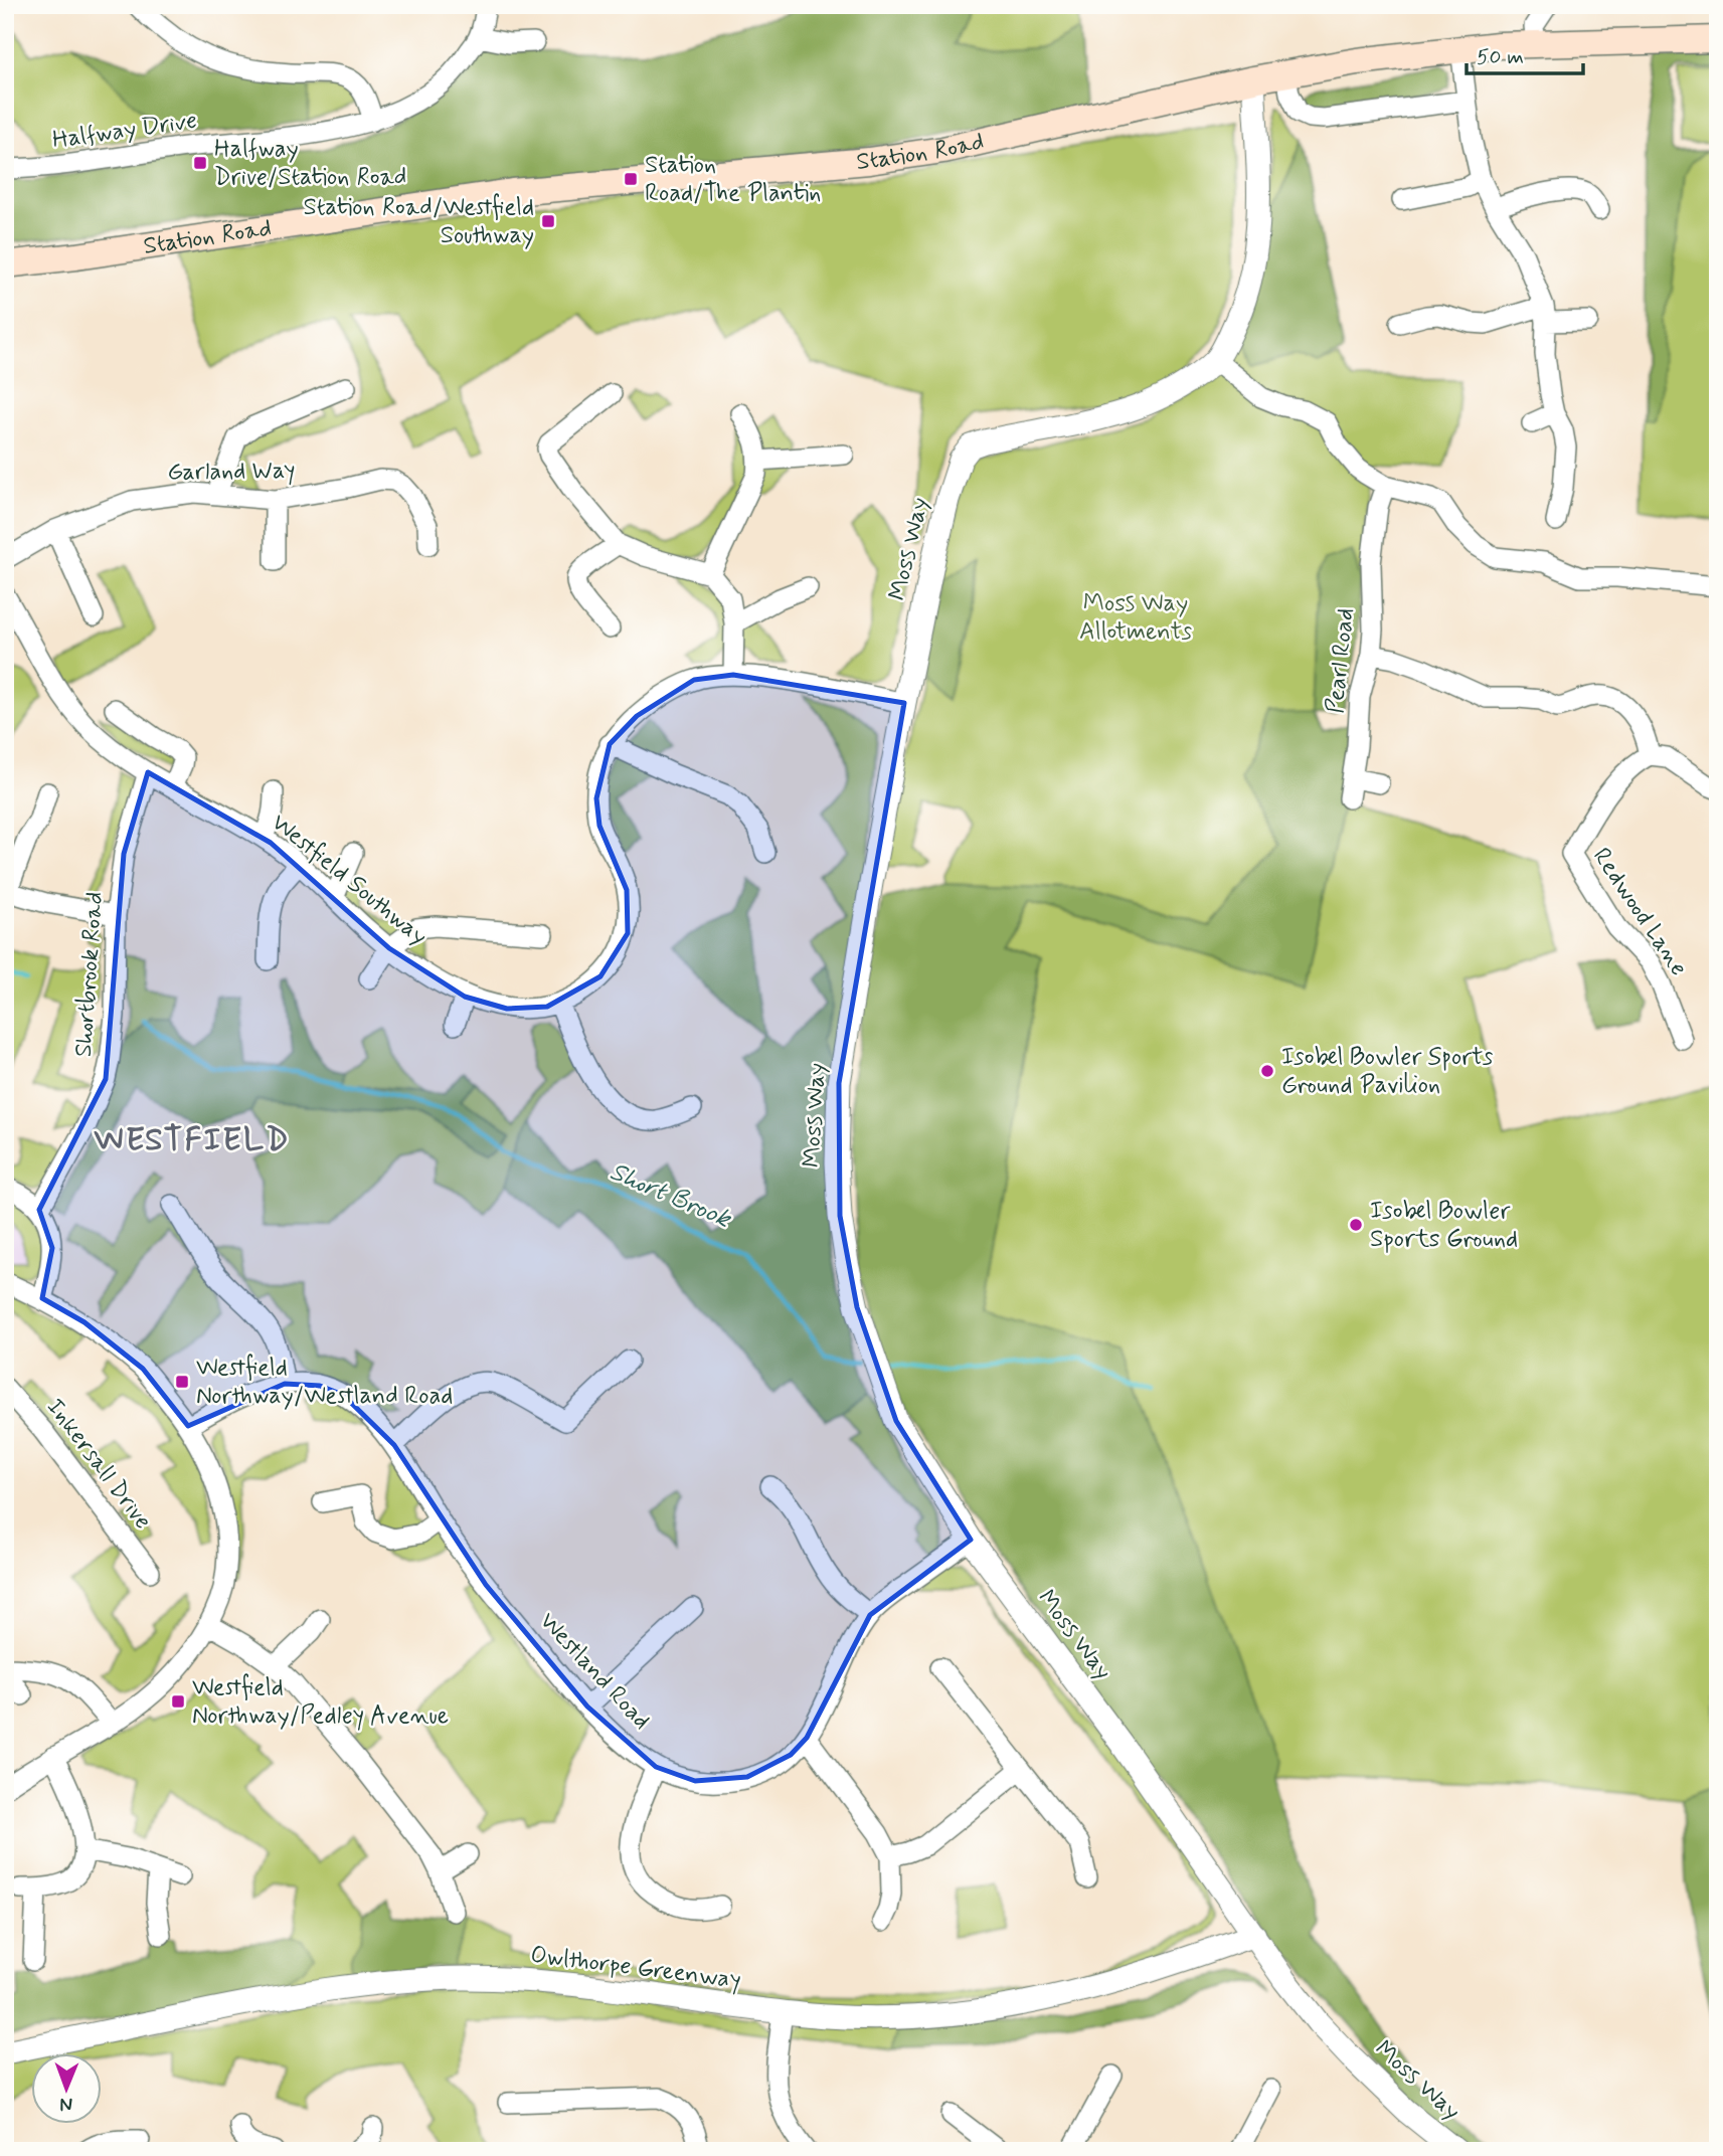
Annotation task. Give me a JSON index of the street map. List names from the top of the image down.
{
  "streets": {
    "main road": ["Station Road"],
    "street": [
      "Halfway Drive",
      "Garland Way",
      "Moss Way",
      "Pearl Road",
      "Westfield Southway",
      "Redwood Lane",
      "Shortbrook Road",
      "Inkersall Drive",
      "Westland Road",
      "Owlthorpe Greenway"
    ]
  },
  "crossings": [
    ["Station Road", "Moss Way"],
    ["Moss Way", "Westfield Southway"],
    ["Moss Way", "Westland Road"],
    ["Moss Way", "Owlthorpe Greenway"],
    ["Westfield Southway", "Shortbrook Road"]
  ],
  "districts": ["WESTFIELD"],
  "water": ["Short Brook"],
  "parks": ["Moss Way Allotments"],
  "places": {
    "transit": [
      "Halfway Drive/Station Road",
      "Station Road/The Plantin",
      "Station Road/Westfield Southway",
      "Westfield Northway/Westland Road",
      "Westfield Northway/Pedley Avenue"
    ],
    "other": ["Isobel Bowler Sports Ground Pavilion", "Isobel Bowler Sports Ground"]
  },
  "scale_bar": "50 m",
  "north": "bottom"
}
